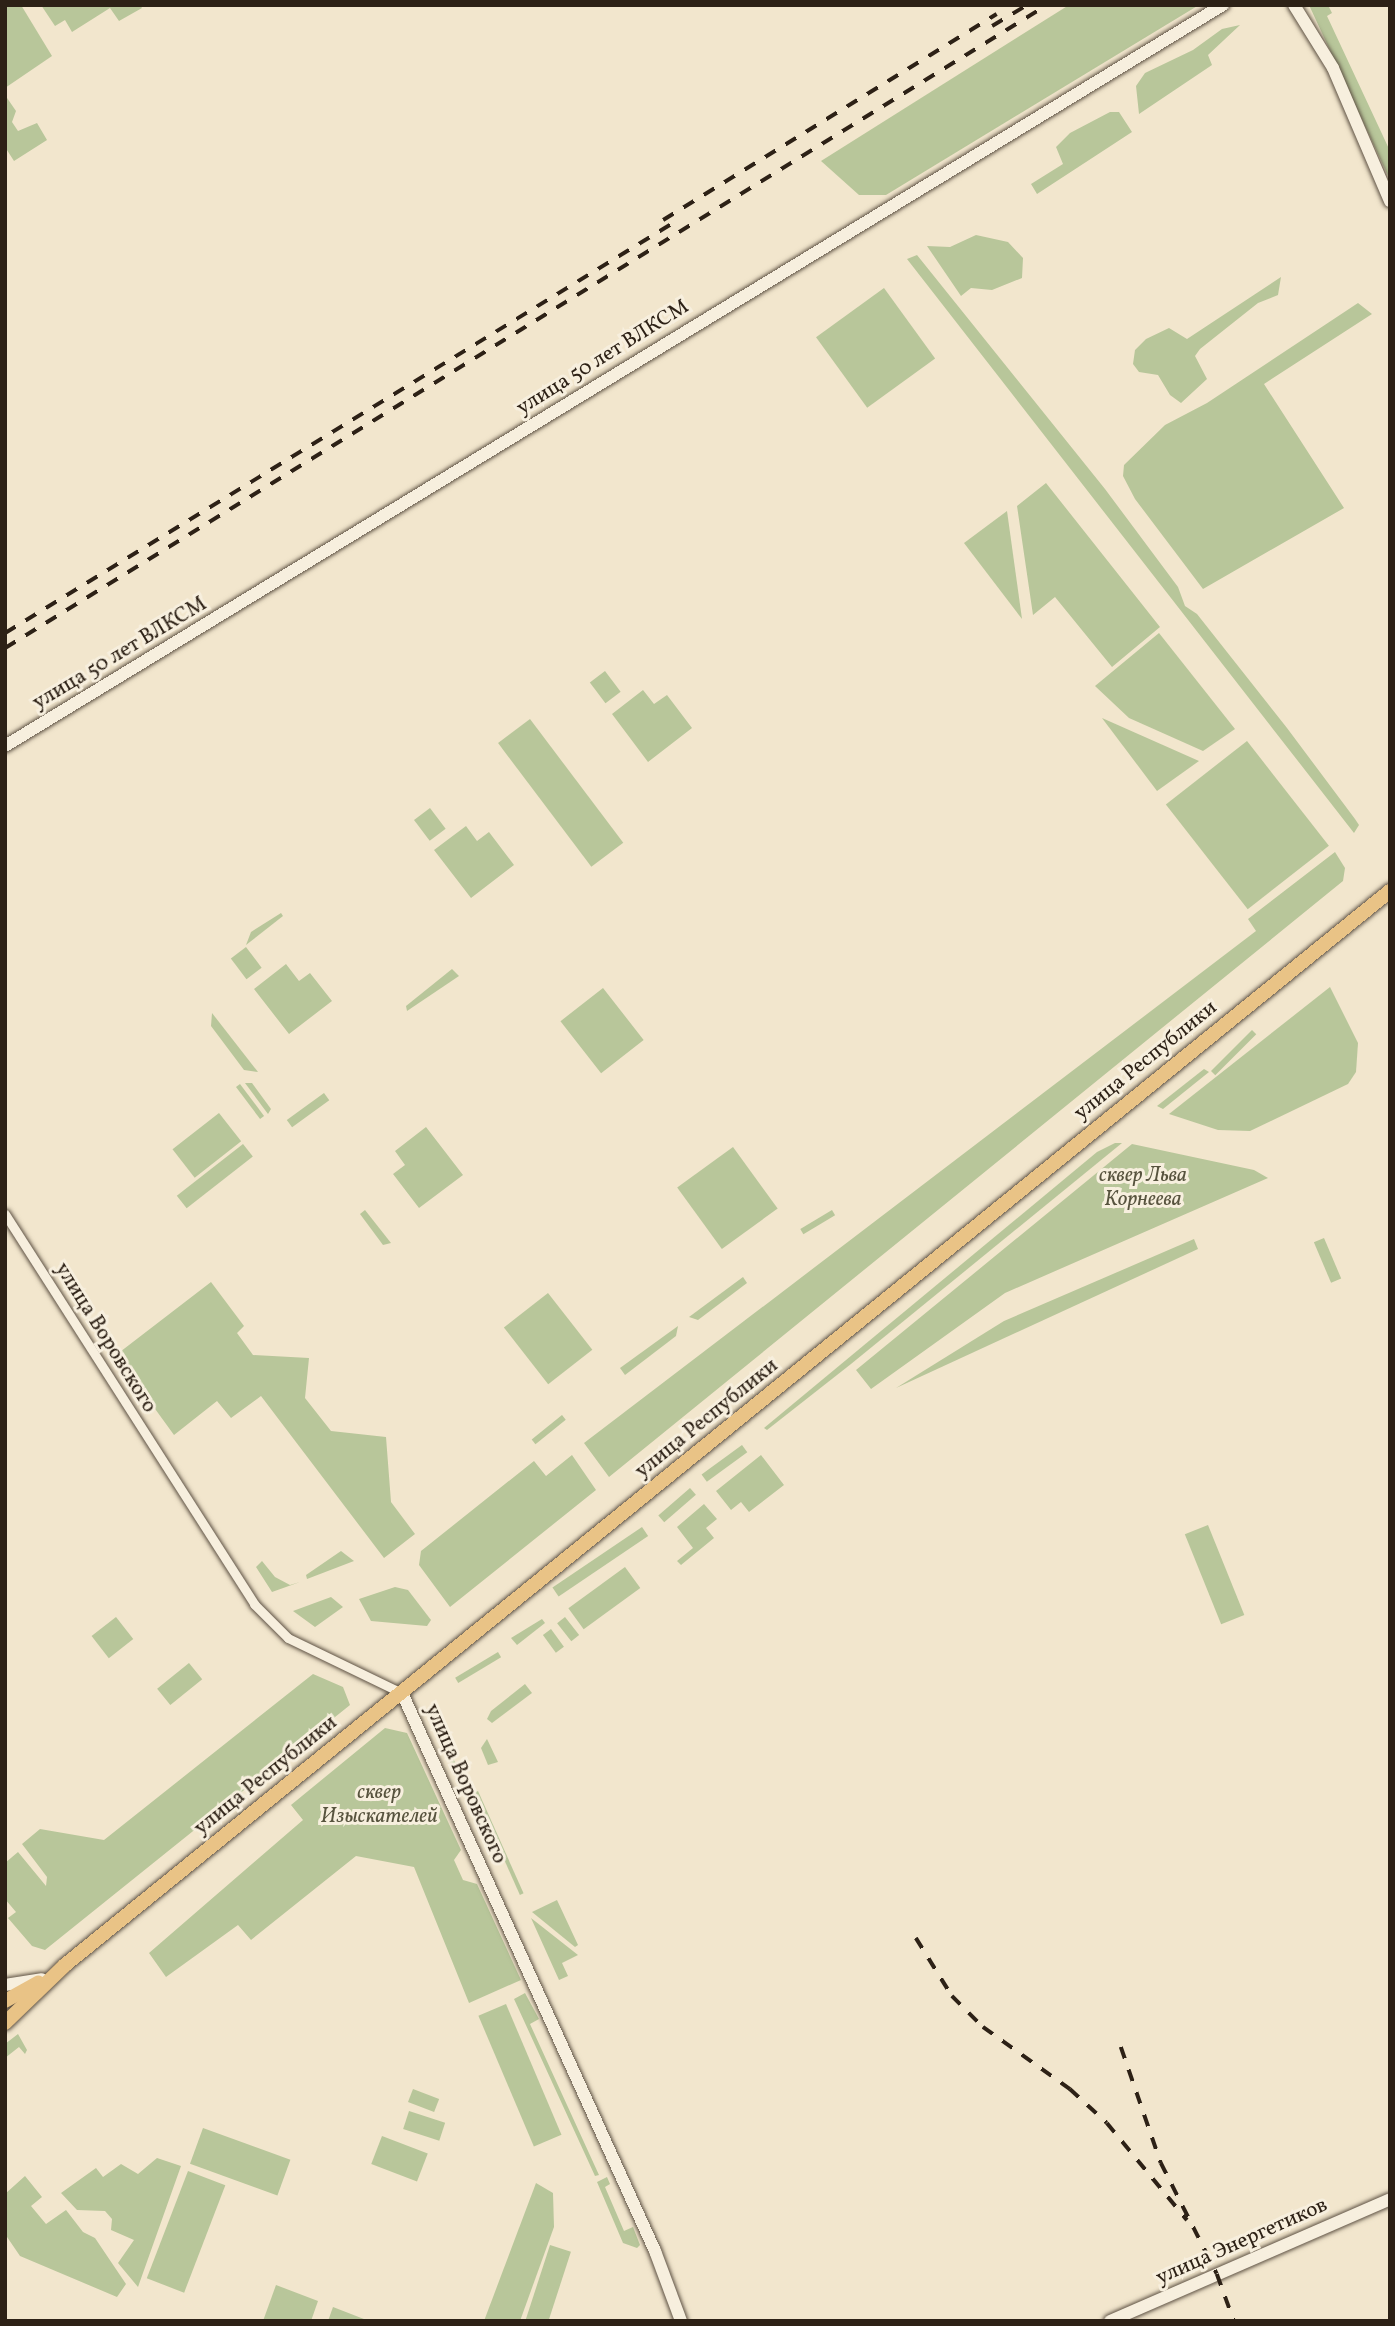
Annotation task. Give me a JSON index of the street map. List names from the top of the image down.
{
  "streets": {
    "main road": ["улица Республики"],
    "street": ["улица 50 лет ВЛКСМ", "улица Воровского", "улица Энергетиков"]
  },
  "crossings": [
    ["улица Республики", "улица Воровского"]
  ],
  "parks": ["сквер Льва Корнеева", "сквер Изыскателей"]
}
